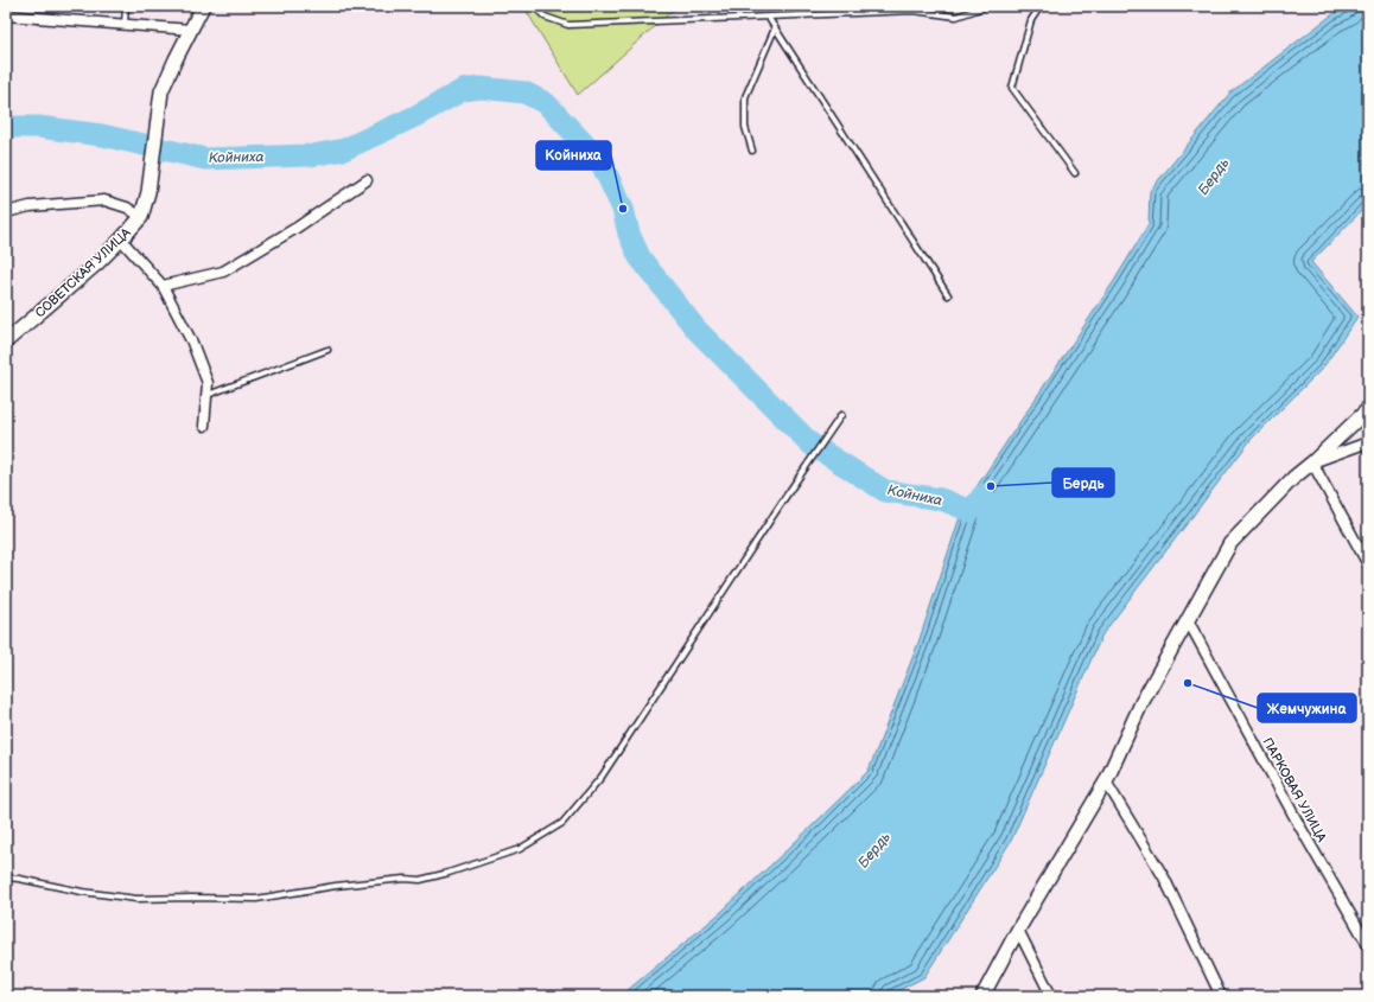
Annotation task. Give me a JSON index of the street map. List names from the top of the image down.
{
  "streets": {
    "street": ["СОВЕТСКАЯ УЛИЦА", "ПАРКОВАЯ УЛИЦА"]
  },
  "water": ["Койниха", "Бердь"],
  "places": ["Койниха", "Бердь", "Жемчужина"]
}
